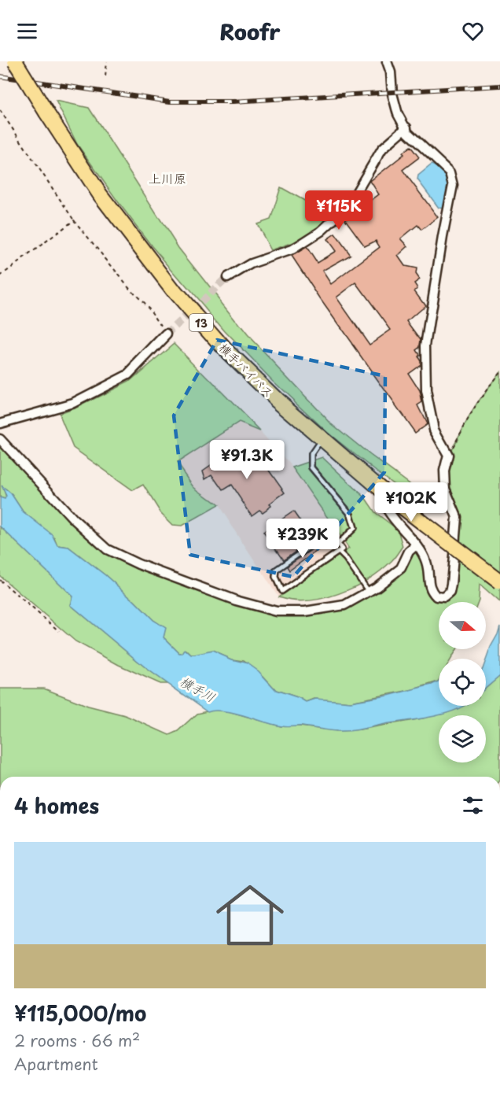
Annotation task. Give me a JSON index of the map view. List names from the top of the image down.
{
  "streets": {
    "highway": ["13", "横手バイパス"]
  },
  "districts": ["上川原"],
  "water": ["横手川"],
  "north": "right",
  "page": {
    "header": "Roofr",
    "price": [
      "¥115K",
      "¥91.3K",
      "¥102K",
      "¥239K"
    ],
    "heading": "4 homes",
    "list": [
      {
        "name": "¥115,000/mo",
        "note": "2 rooms · 66 m² · Apartment"
      }
    ]
  }
}
